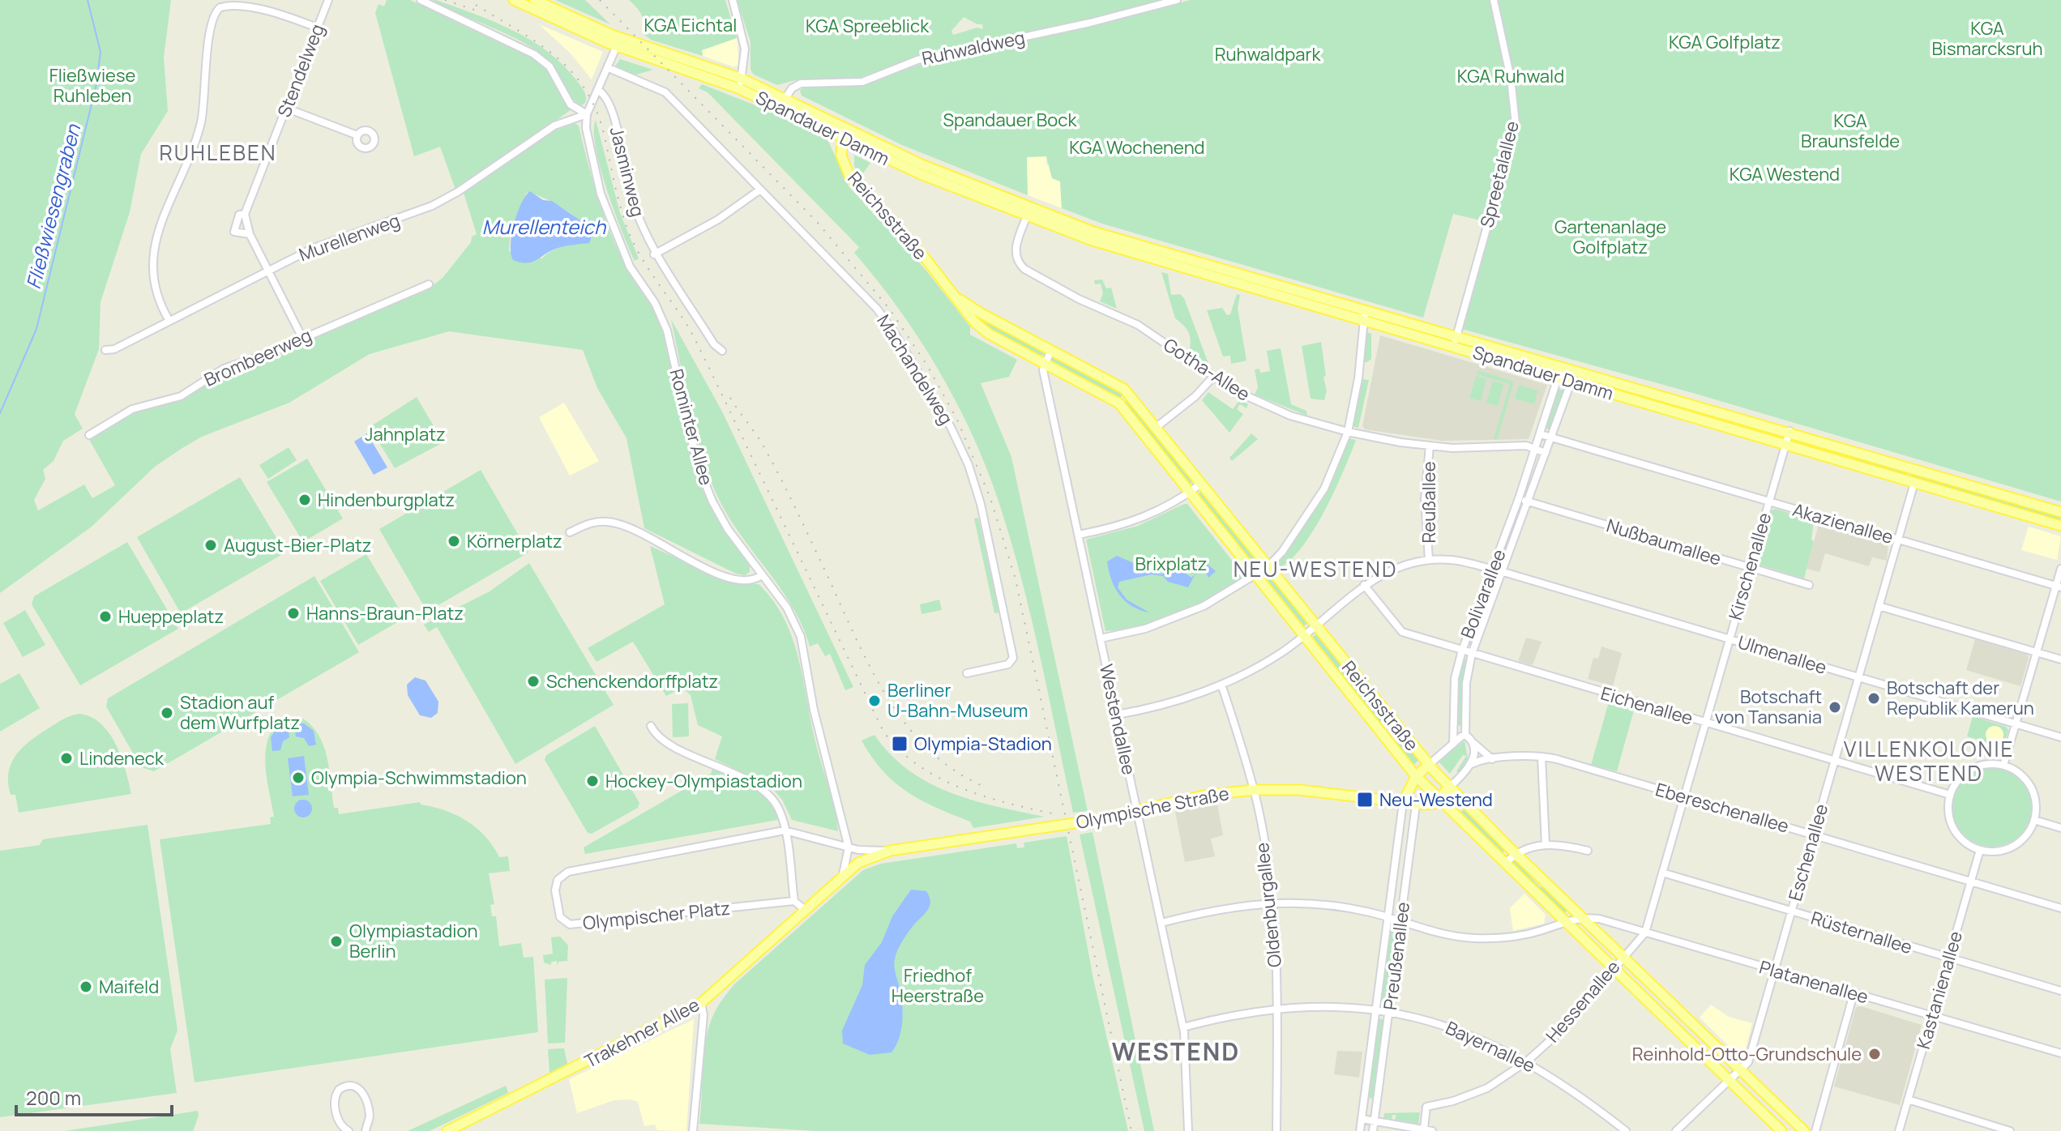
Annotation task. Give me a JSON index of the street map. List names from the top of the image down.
{
  "streets": {
    "main road": [
      "Spandauer Damm",
      "Reichsstraße",
      "Olympische Straße",
      "Trakehner Allee"
    ],
    "street": [
      "Ruhwaldweg",
      "Stendelweg",
      "Jasminweg",
      "Spreetalallee",
      "Murellenweg",
      "Brombeerweg",
      "Machandelweg",
      "Gotha-Allee",
      "Rominter Allee",
      "Reußallee",
      "Akazienallee",
      "Nußbaumallee",
      "Kirschenallee",
      "Bolivarallee",
      "Ulmenallee",
      "Eichenallee",
      "Westendallee",
      "Ebereschenallee",
      "Eschenallee",
      "Oldenburgallee",
      "Olympischer Platz",
      "Rüsternallee",
      "Preußenallee",
      "Platanenallee",
      "Kastanienallee",
      "Hessenallee",
      "Bayernallee"
    ]
  },
  "crossings": [
    ["Ruhwaldweg", "Spandauer Damm"],
    ["Stendelweg", "Murellenweg"],
    ["Stendelweg", "Brombeerweg"],
    ["Spandauer Damm", "Spreetalallee"],
    ["Spandauer Damm", "Reichsstraße"],
    ["Spandauer Damm", "Gotha-Allee"],
    ["Spandauer Damm", "Kirschenallee"],
    ["Spandauer Damm", "Bolivarallee"],
    ["Spandauer Damm", "Eschenallee"],
    ["Reichsstraße", "Kirschenallee"],
    ["Reichsstraße", "Ulmenallee"],
    ["Reichsstraße", "Westendallee"],
    ["Reichsstraße", "Eschenallee"],
    ["Reichsstraße", "Platanenallee"],
    ["Reichsstraße", "Hessenallee"],
    ["Murellenweg", "Rominter Allee"],
    ["Gotha-Allee", "Reußallee"],
    ["Gotha-Allee", "Bolivarallee"],
    ["Rominter Allee", "Olympische Straße"],
    ["Rominter Allee", "Olympischer Platz"],
    ["Reußallee", "Ulmenallee"],
    ["Akazienallee", "Kirschenallee"],
    ["Akazienallee", "Bolivarallee"],
    ["Akazienallee", "Eschenallee"],
    ["Nußbaumallee", "Kirschenallee"],
    ["Nußbaumallee", "Bolivarallee"],
    ["Kirschenallee", "Ulmenallee"],
    ["Kirschenallee", "Eichenallee"],
    ["Kirschenallee", "Ebereschenallee"],
    ["Kirschenallee", "Rüsternallee"],
    ["Kirschenallee", "Platanenallee"],
    ["Kirschenallee", "Hessenallee"],
    ["Bolivarallee", "Ulmenallee"],
    ["Bolivarallee", "Eichenallee"],
    ["Ulmenallee", "Eichenallee"],
    ["Ulmenallee", "Westendallee"],
    ["Ulmenallee", "Eschenallee"],
    ["Ulmenallee", "Oldenburgallee"],
    ["Eichenallee", "Eschenallee"],
    ["Eichenallee", "Kastanienallee"],
    ["Westendallee", "Olympische Straße"],
    ["Westendallee", "Platanenallee"],
    ["Westendallee", "Bayernallee"],
    ["Olympische Straße", "Oldenburgallee"],
    ["Olympische Straße", "Olympischer Platz"],
    ["Olympische Straße", "Preußenallee"],
    ["Olympische Straße", "Trakehner Allee"],
    ["Ebereschenallee", "Eschenallee"],
    ["Ebereschenallee", "Kastanienallee"],
    ["Eschenallee", "Rüsternallee"],
    ["Eschenallee", "Platanenallee"],
    ["Oldenburgallee", "Platanenallee"],
    ["Oldenburgallee", "Bayernallee"],
    ["Rüsternallee", "Kastanienallee"],
    ["Preußenallee", "Platanenallee"],
    ["Preußenallee", "Bayernallee"],
    ["Platanenallee", "Kastanienallee"],
    ["Hessenallee", "Bayernallee"]
  ],
  "districts": [
    "RUHLEBEN",
    "NEU-WESTEND",
    "VILLENKOLONIE WESTEND",
    "WESTEND"
  ],
  "water": ["Fließwiesengraben", "Murellenteich"],
  "parks": [
    "KGA Eichtal",
    "KGA Spreeblick",
    "KGA Bismarcksruh",
    "KGA Golfplatz",
    "Ruhwaldpark",
    "Fließwiese Ruhleben",
    "KGA Ruhwald",
    "Spandauer Bock",
    "KGA Braunsfelde",
    "KGA Wochenend",
    "KGA Westend",
    "Gartenanlage Golfplatz",
    "Jahnplatz",
    "Brixplatz",
    "Friedhof Heerstraße"
  ],
  "places": {
    "other": [
      "Hindenburgplatz",
      "Körnerplatz",
      "August-Bier-Platz",
      "Hanns-Braun-Platz",
      "Hueppeplatz",
      "Schenckendorffplatz",
      "Botschaft der Republik Kamerun",
      "Berliner U-Bahn-Museum",
      "Botschaft von Tansania",
      "Stadion auf dem Wurfplatz",
      "Lindeneck",
      "Olympia-Schwimmstadion",
      "Hockey-Olympiastadion",
      "Olympiastadion Berlin",
      "Maifeld",
      "Reinhold-Otto-Grundschule"
    ],
    "transit": ["Olympia-Stadion", "Neu-Westend"]
  },
  "scale_bar": "200 m"
}
